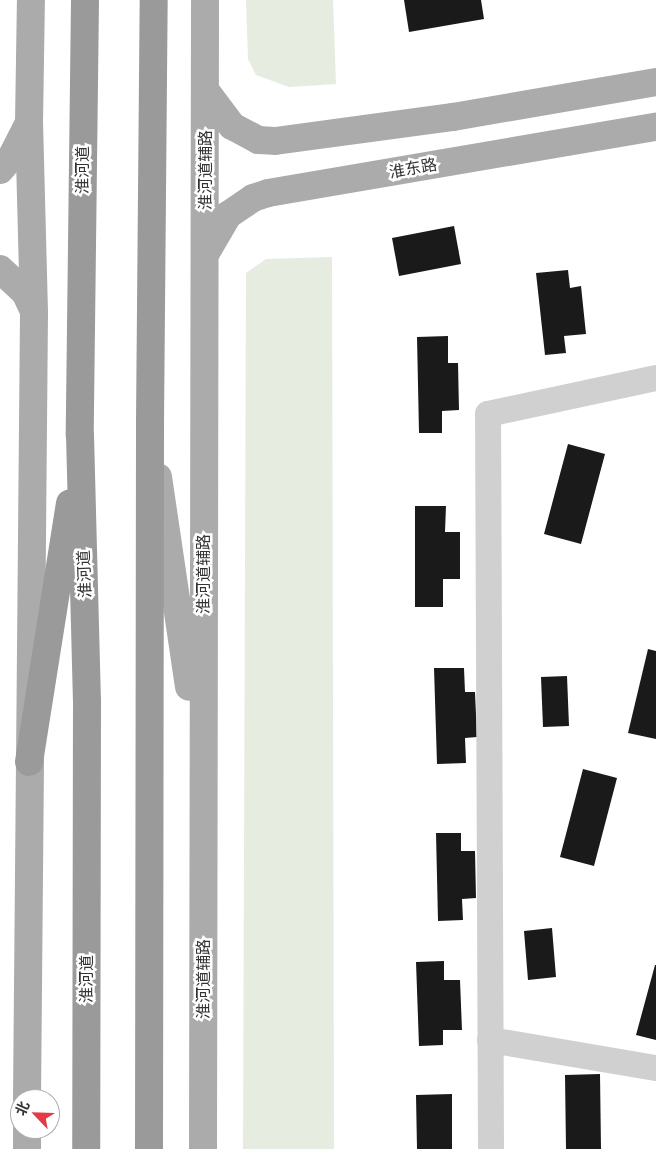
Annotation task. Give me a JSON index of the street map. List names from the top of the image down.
{
  "streets": {
    "highway": ["淮河道"],
    "main road": ["淮东路", "淮河道辅路"]
  },
  "crossings": [
    ["淮东路", "淮河道辅路"]
  ],
  "north": "top left"
}
